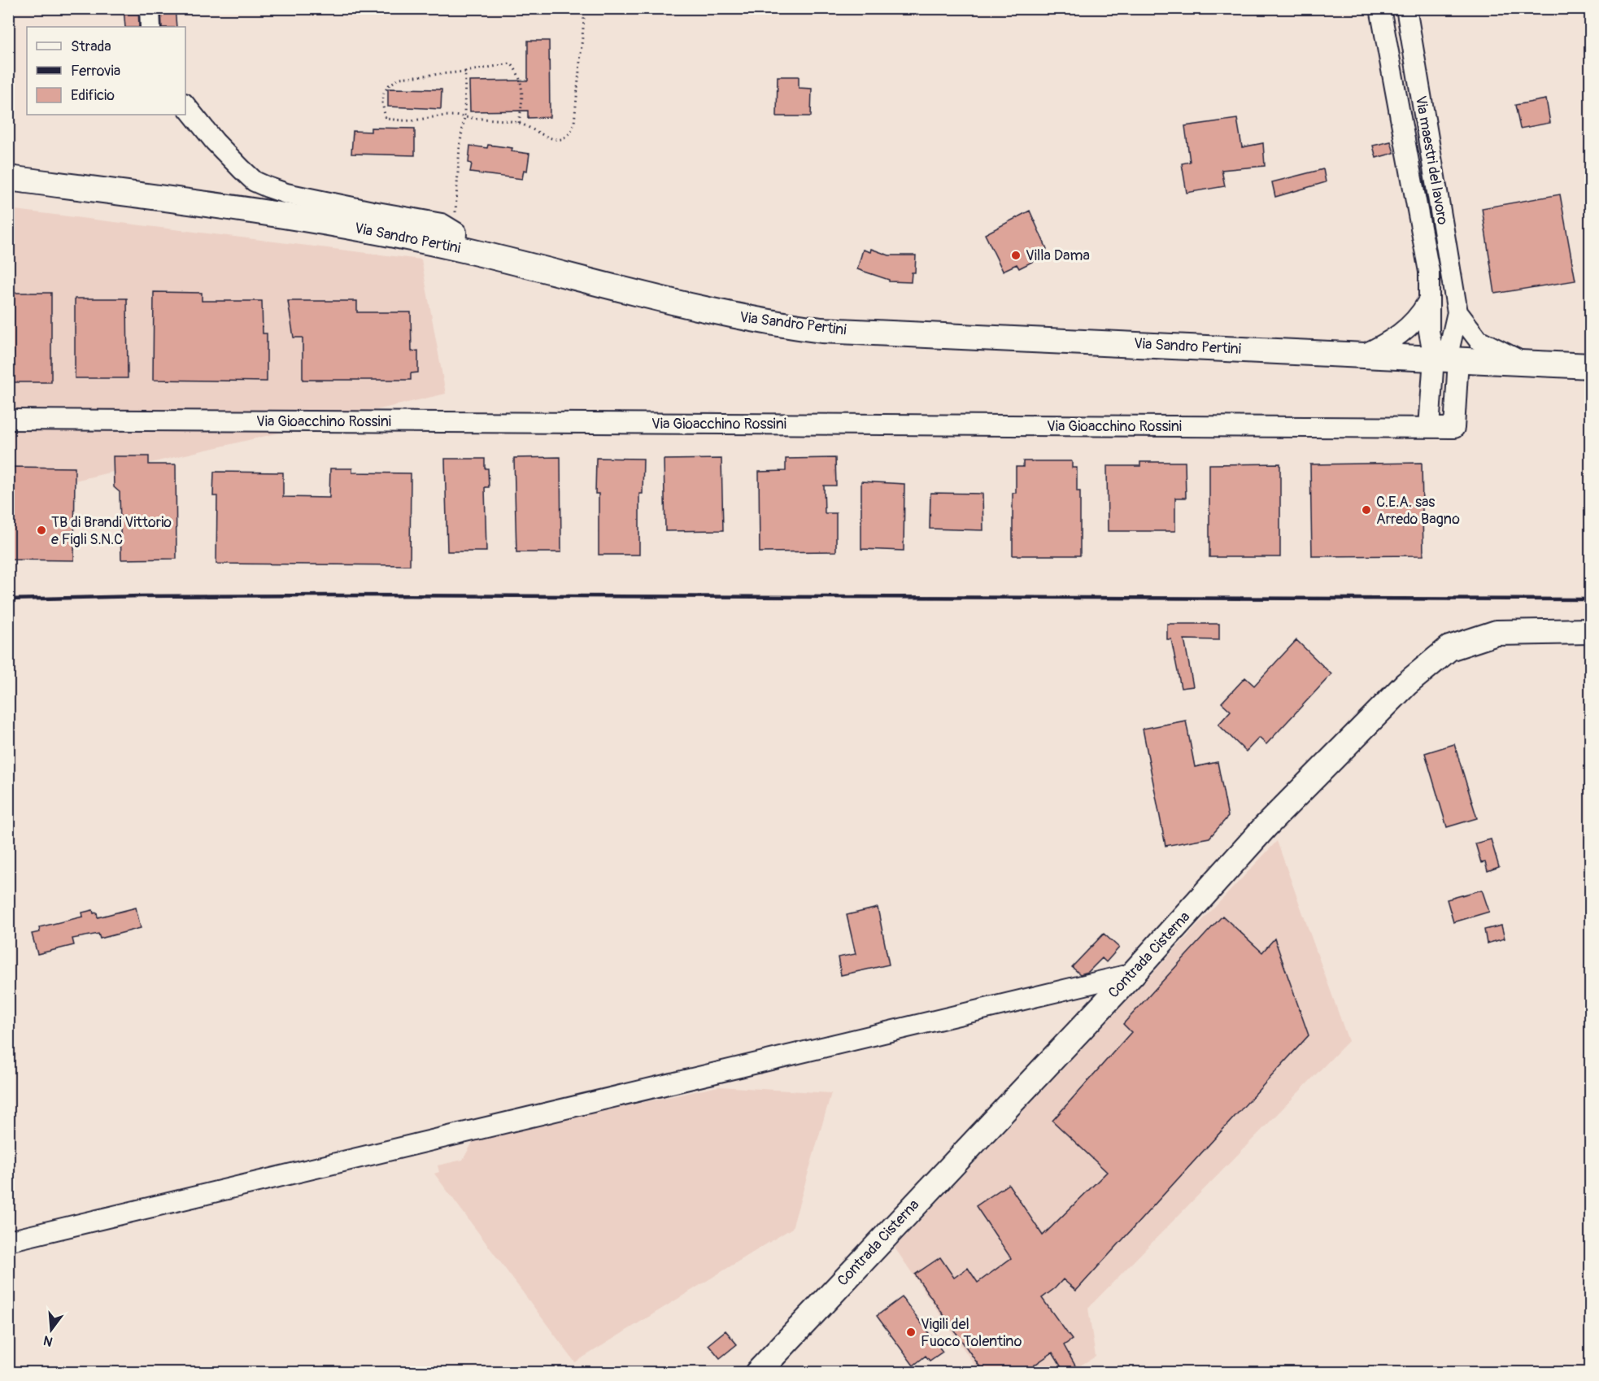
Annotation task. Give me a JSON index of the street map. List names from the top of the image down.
{
  "streets": {
    "main road": ["Via Sandro Pertini", "Contrada Cisterna"],
    "street": ["Via maestri del lavoro", "Via Gioacchino Rossini"]
  },
  "crossings": [
    ["Via maestri del lavoro", "Via Sandro Pertini"],
    ["Via maestri del lavoro", "Via Gioacchino Rossini"],
    ["Via Sandro Pertini", "Via Gioacchino Rossini"]
  ],
  "places": [
    "Villa Dama",
    "C.E.A. sas Arredo Bagno",
    "TB di Brandi Vittorio e Figli S.N.C",
    "Vigili del Fuoco Tolentino"
  ],
  "legend": ["Strada", "Ferrovia", "Edificio"],
  "north": "bottom"
}
